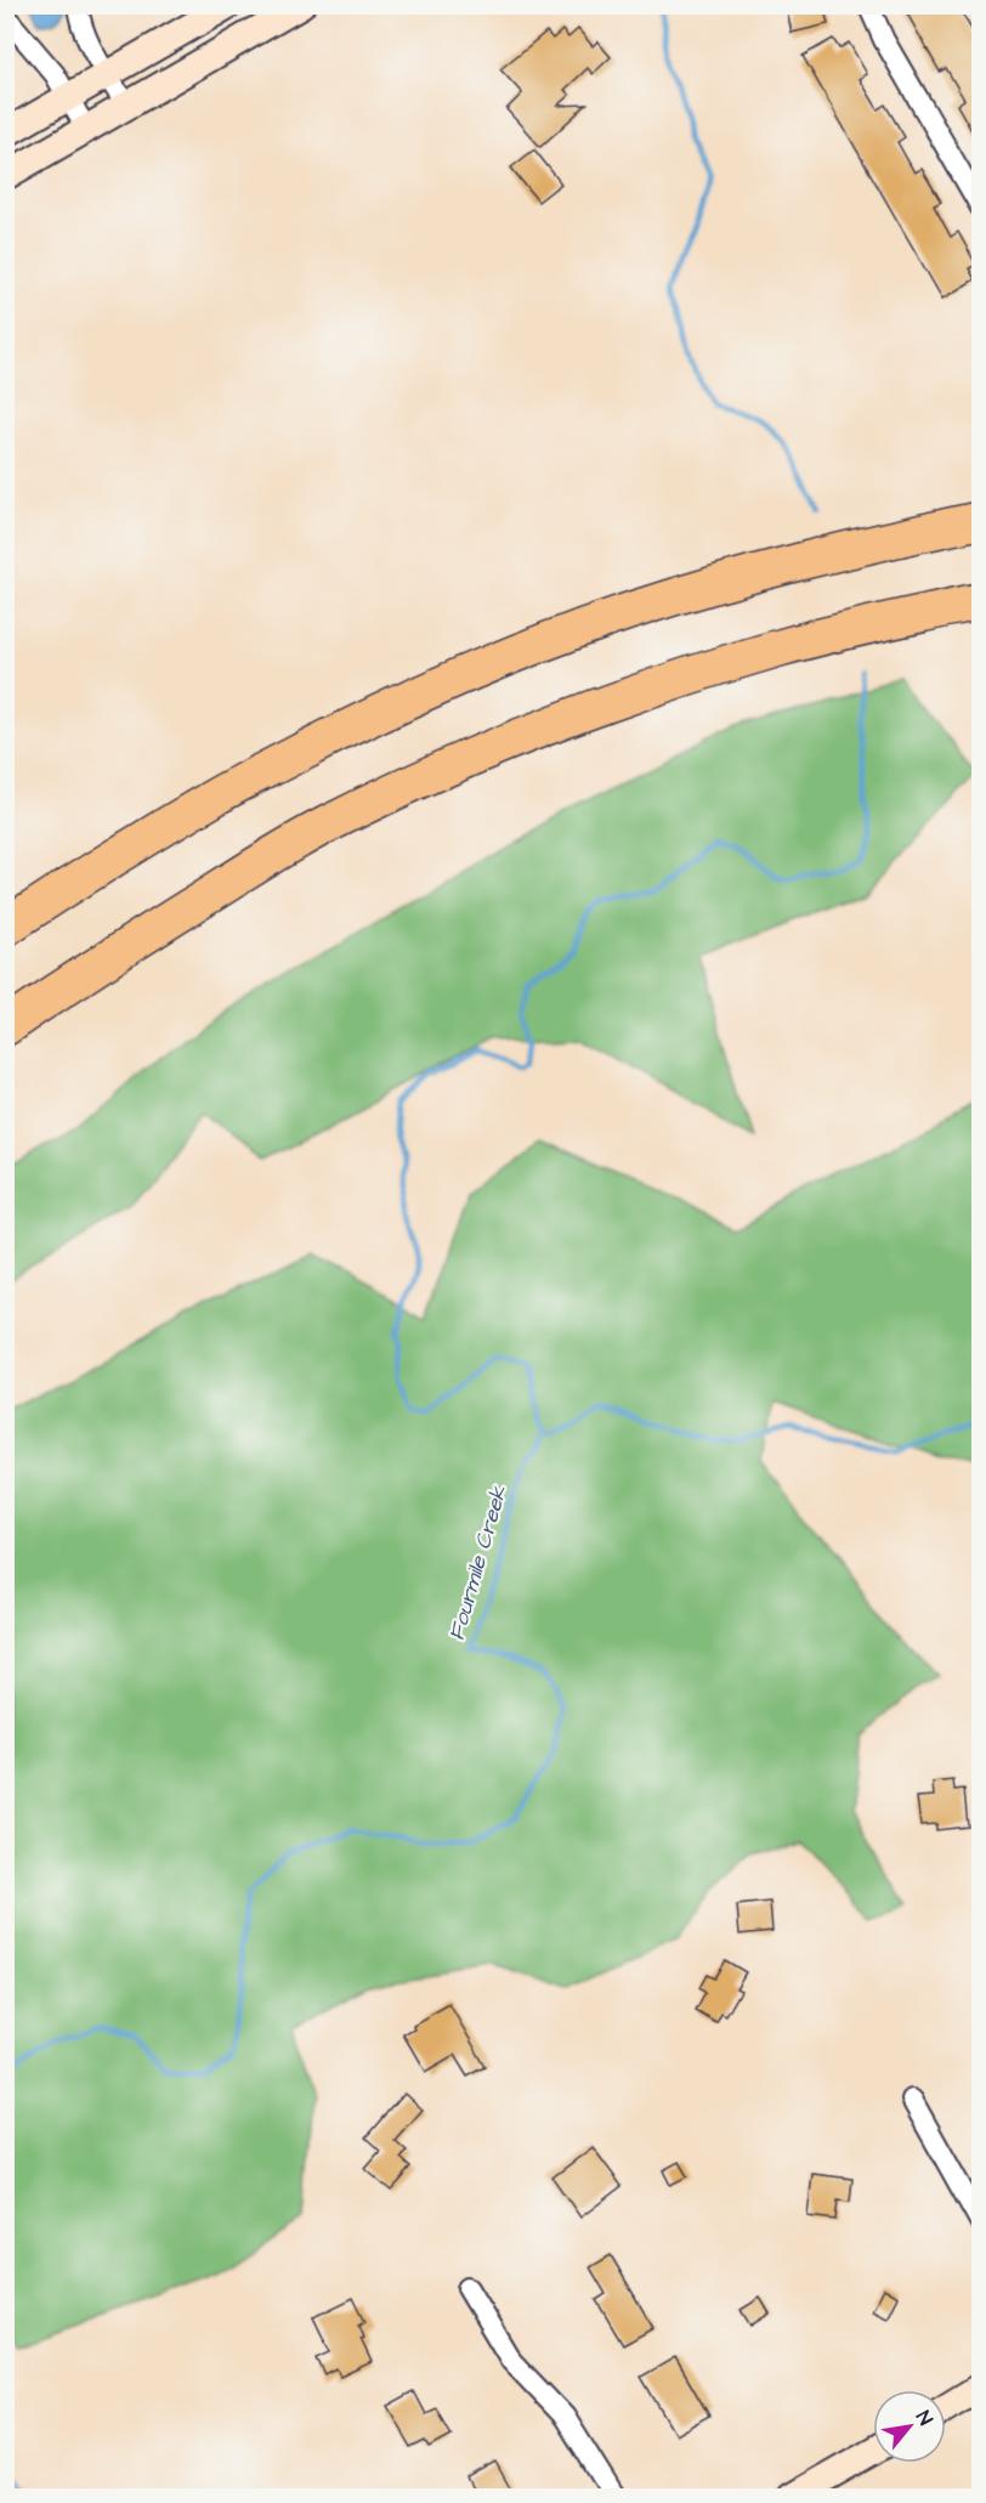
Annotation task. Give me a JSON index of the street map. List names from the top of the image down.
{
  "water": ["Fourmile Creek"],
  "north": "top right"
}
